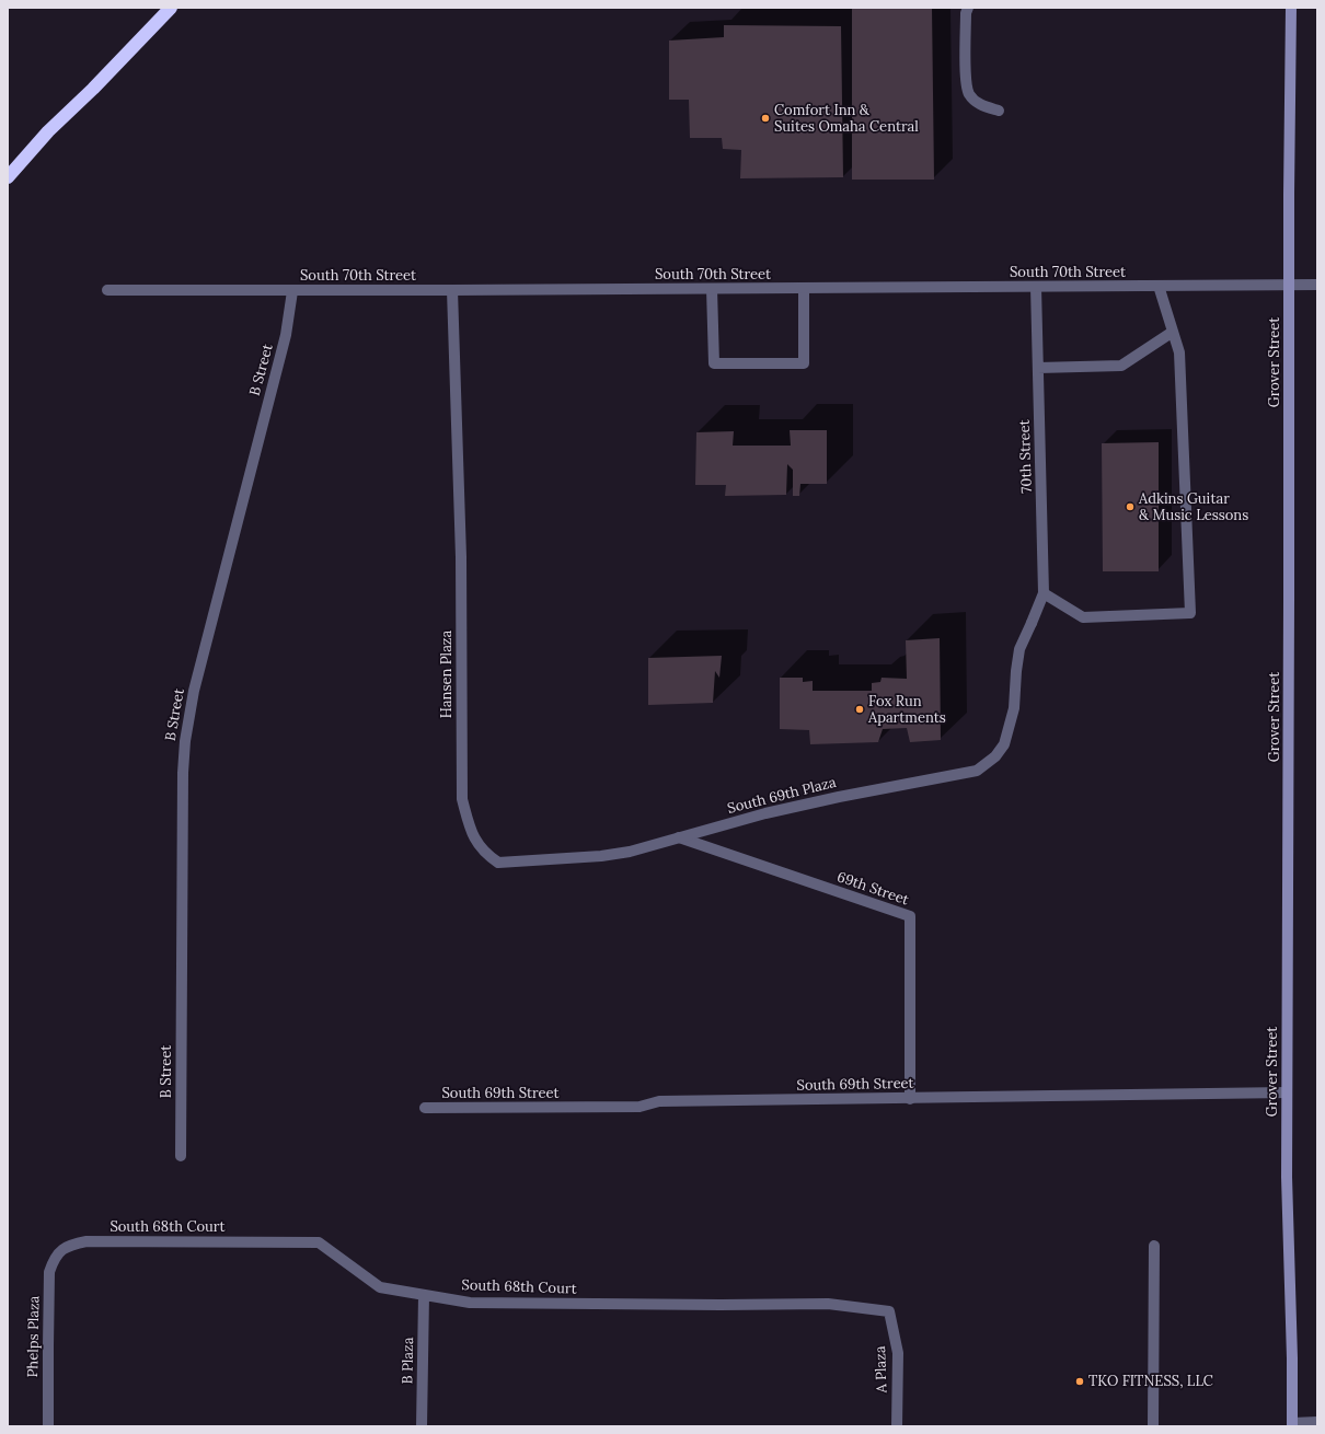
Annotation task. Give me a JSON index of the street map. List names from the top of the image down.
{
  "streets": {
    "main road": ["Grover Street"],
    "street": [
      "South 70th Street",
      "B Street",
      "70th Street",
      "Hansen Plaza",
      "South 69th Plaza",
      "69th Street",
      "South 69th Street",
      "South 68th Court",
      "Phelps Plaza",
      "B Plaza",
      "A Plaza"
    ]
  },
  "crossings": [
    ["South 70th Street", "Grover Street"],
    ["South 70th Street", "B Street"],
    ["South 70th Street", "70th Street"],
    ["South 70th Street", "Hansen Plaza"],
    ["Grover Street", "South 69th Street"],
    ["70th Street", "South 69th Plaza"],
    ["Hansen Plaza", "South 69th Plaza"],
    ["Hansen Plaza", "69th Street"],
    ["South 69th Plaza", "69th Street"],
    ["69th Street", "South 69th Street"],
    ["South 68th Court", "Phelps Plaza"],
    ["South 68th Court", "B Plaza"],
    ["South 68th Court", "A Plaza"]
  ],
  "places": [
    "Comfort Inn & Suites Omaha Central",
    "Adkins Guitar & Music Lessons",
    "Fox Run Apartments",
    "TKO FITNESS, LLC"
  ]
}
